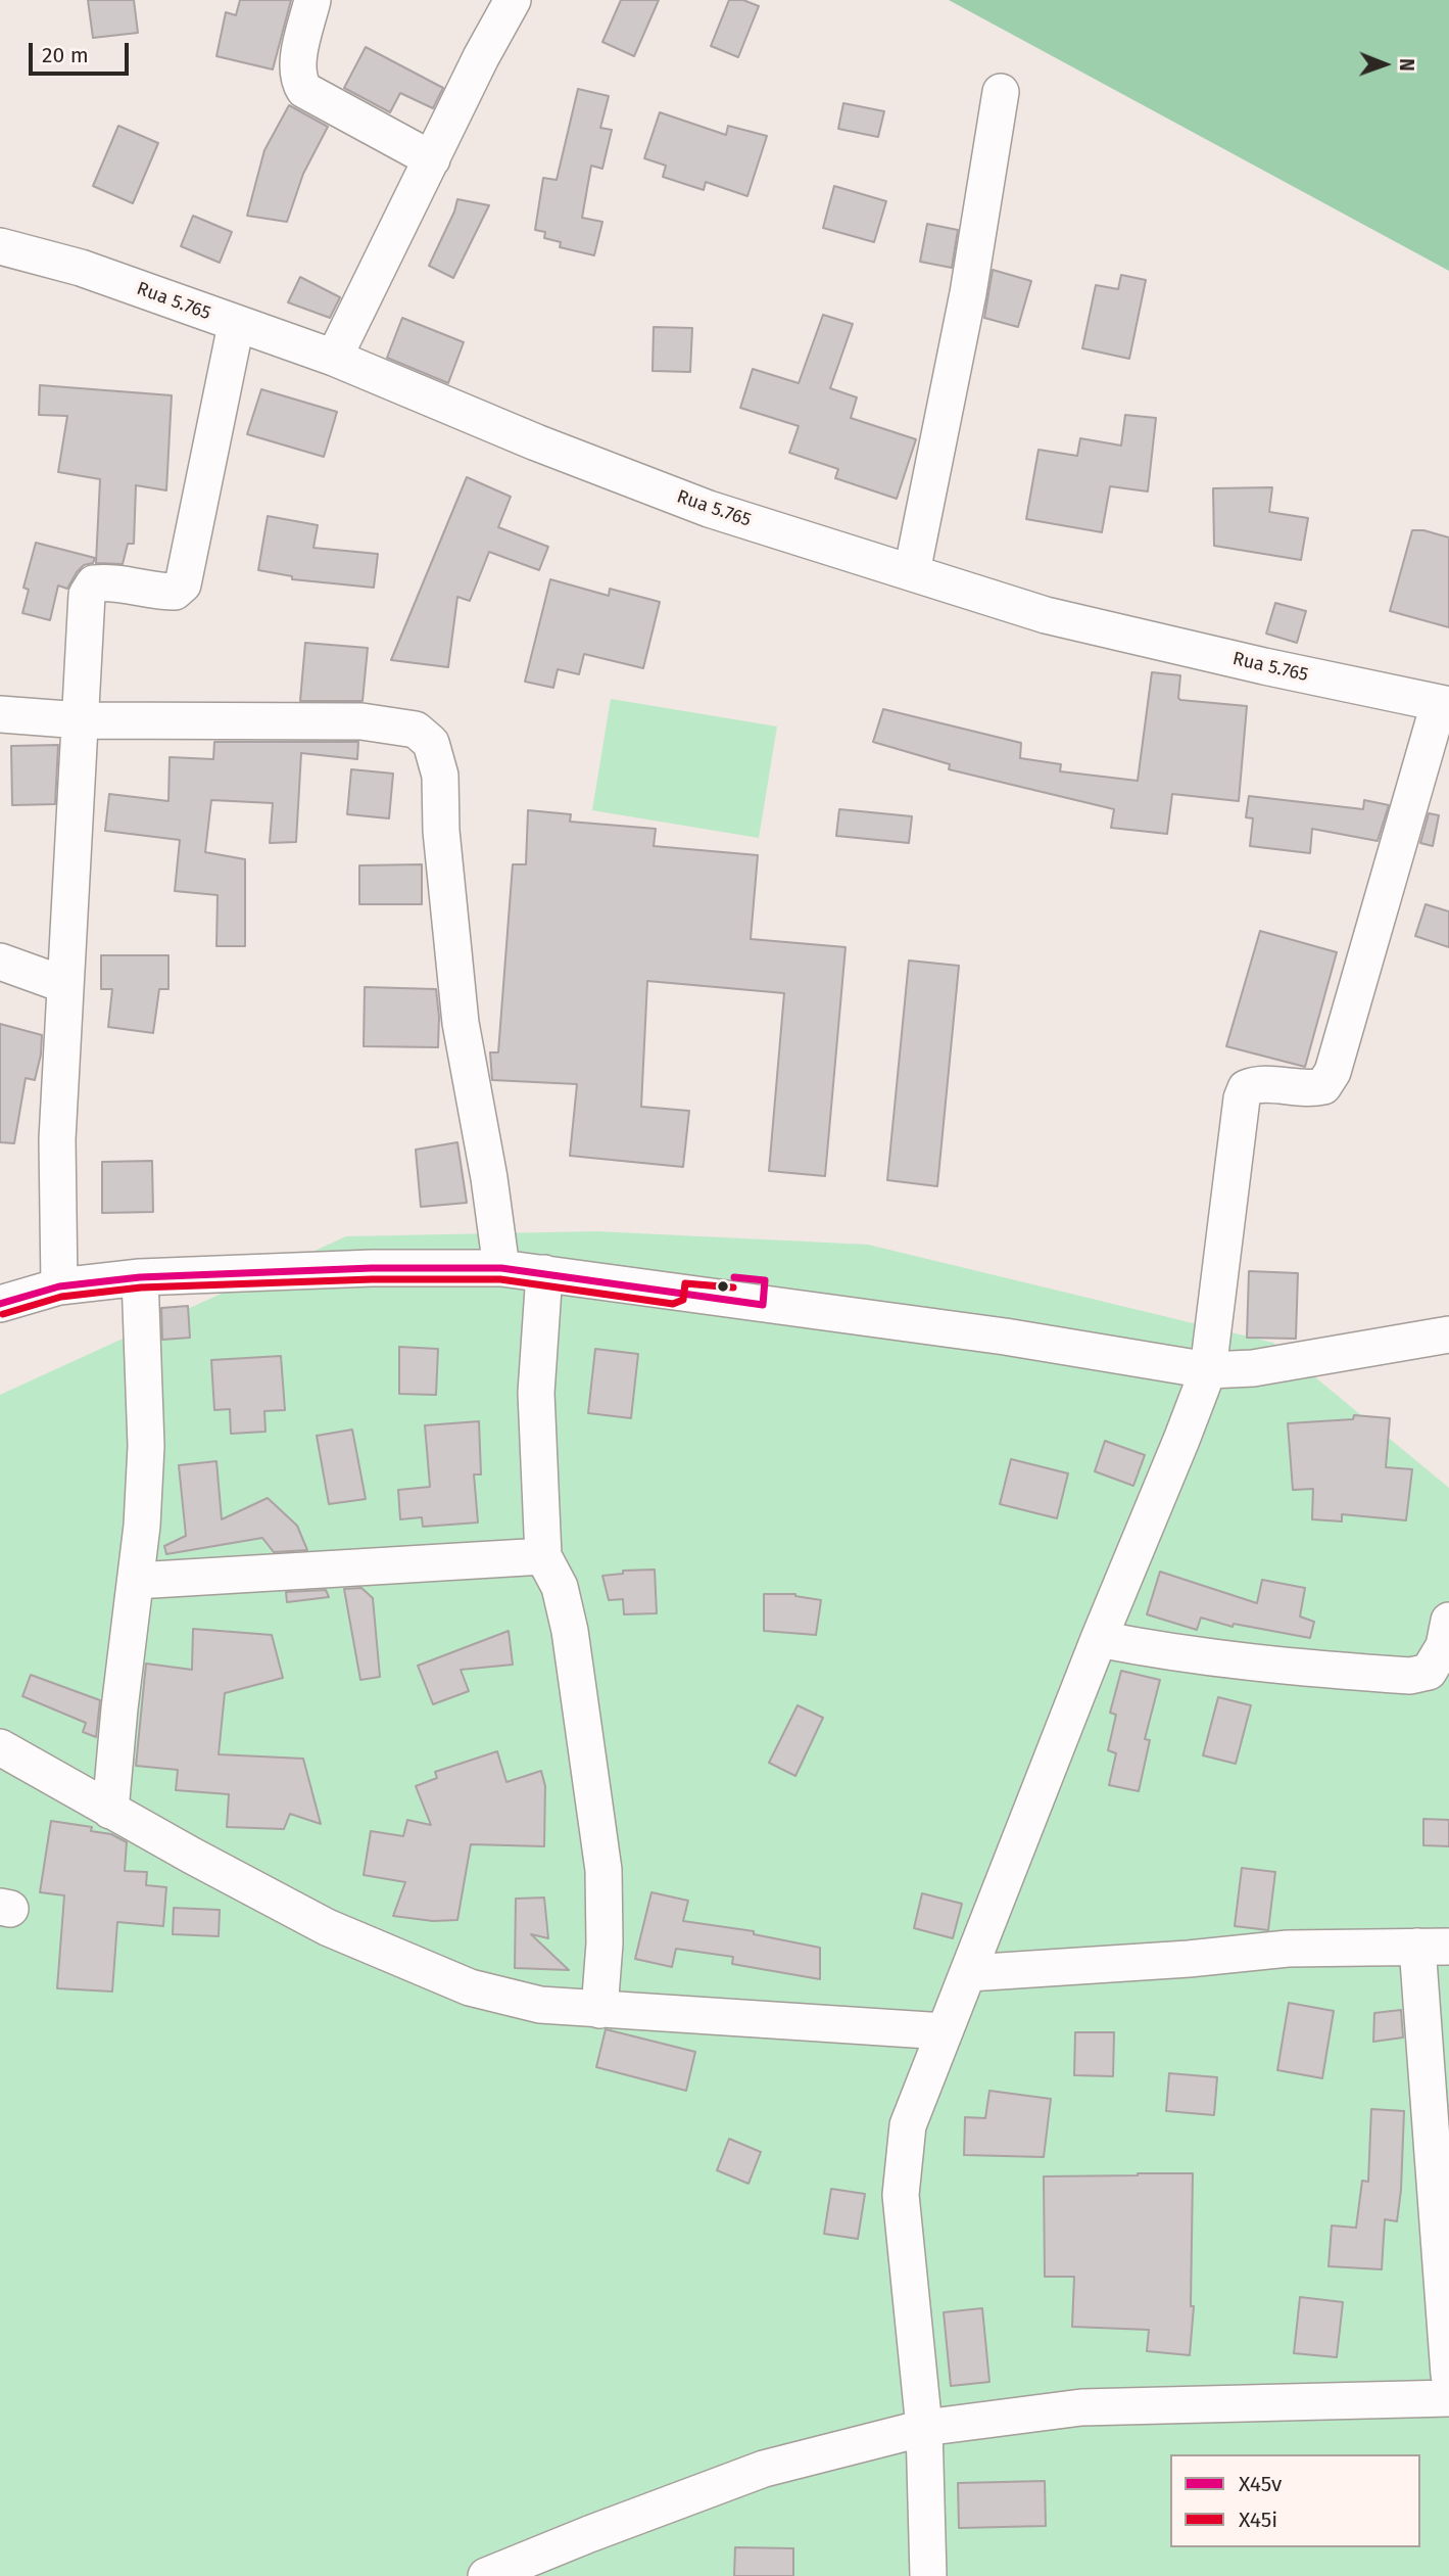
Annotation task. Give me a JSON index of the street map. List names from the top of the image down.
{
  "streets": {
    "street": ["Rua 5.765"]
  },
  "lines": ["transit line X45v", "transit line X45i"],
  "legend": ["X45v", "X45i"],
  "scale_bar": "20 m",
  "north": "right"
}
